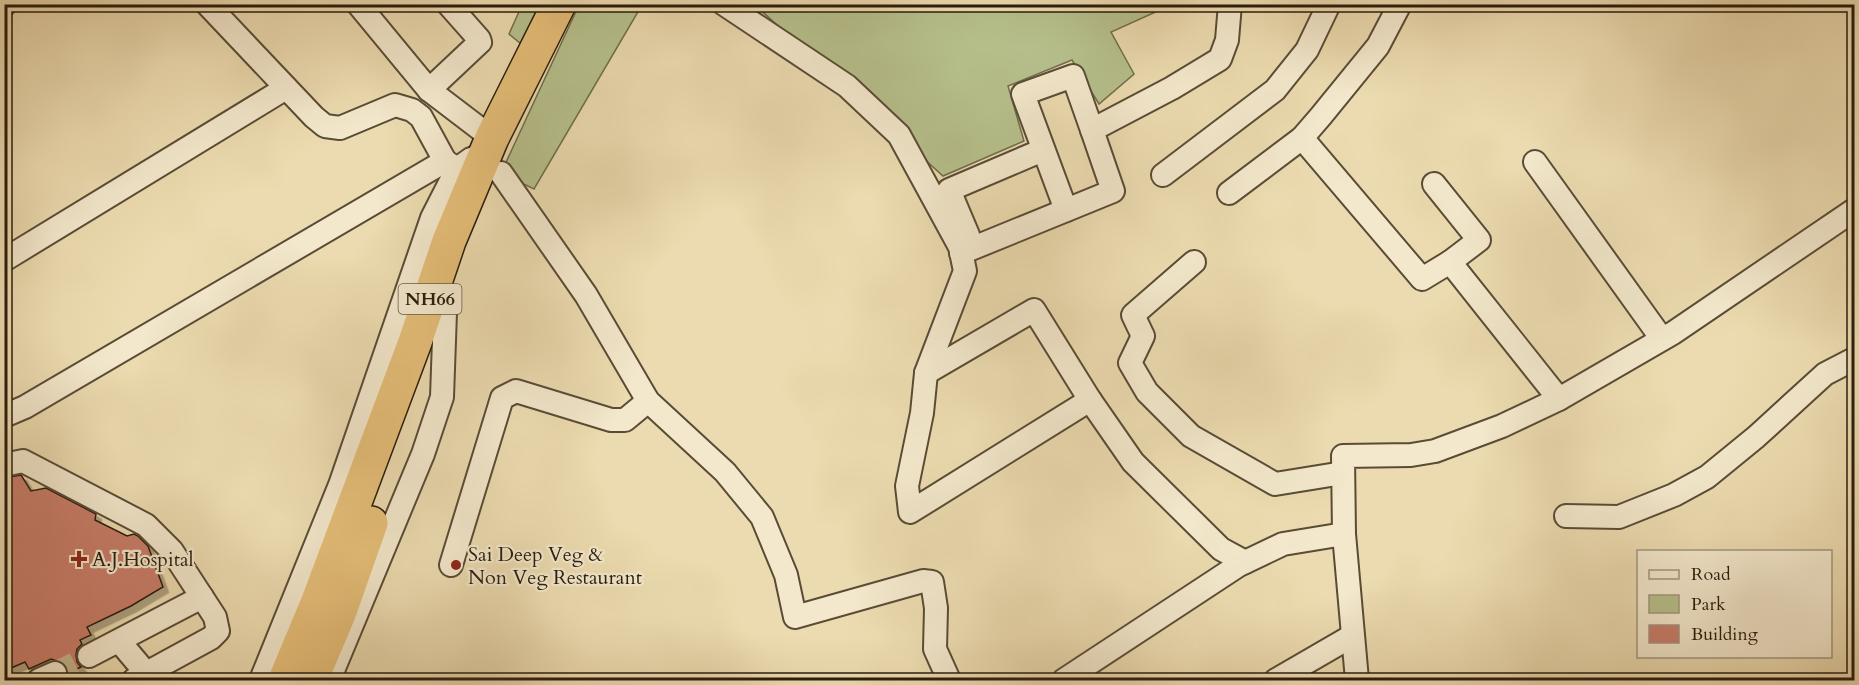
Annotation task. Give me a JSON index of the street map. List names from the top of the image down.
{
  "streets": {
    "highway": ["NH66"]
  },
  "places": {
    "health": ["A.J.Hospital"],
    "other": ["Sai Deep Veg & Non Veg Restaurant"]
  },
  "legend": ["Road", "Park", "Building"]
}
